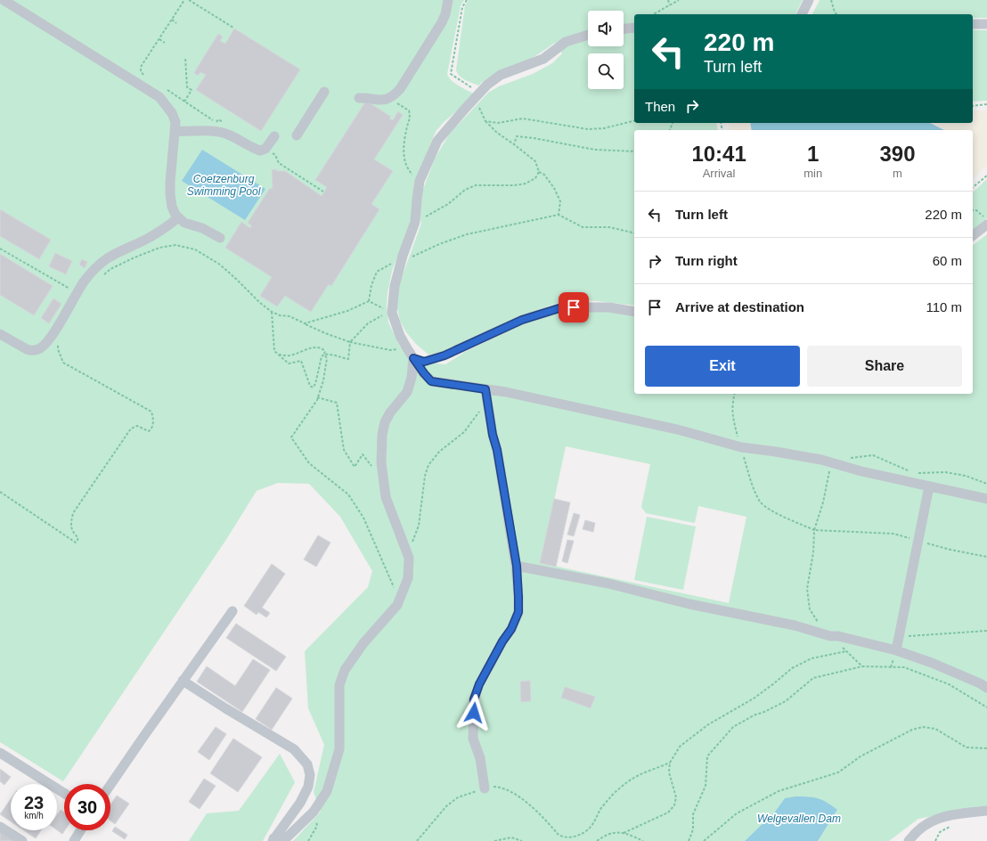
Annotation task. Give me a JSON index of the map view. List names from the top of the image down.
{
  "water": ["Coetzenburg Swimming Pool", "Welgevallen Dam"],
  "page": {
    "turn": ["220 m", "Turn left"],
    "then": "Then",
    "eta": [
      "10:41",
      "Arrival",
      "1",
      "min",
      "390",
      "m"
    ],
    "list": [
      {
        "name": "Turn left",
        "value": "220 m"
      },
      {
        "name": "Turn right",
        "value": "60 m"
      },
      {
        "name": "Arrive at destination",
        "value": "110 m"
      }
    ],
    "buttons": ["Exit", "Share"],
    "speed": "23 km/h",
    "limit": "30"
  }
}
